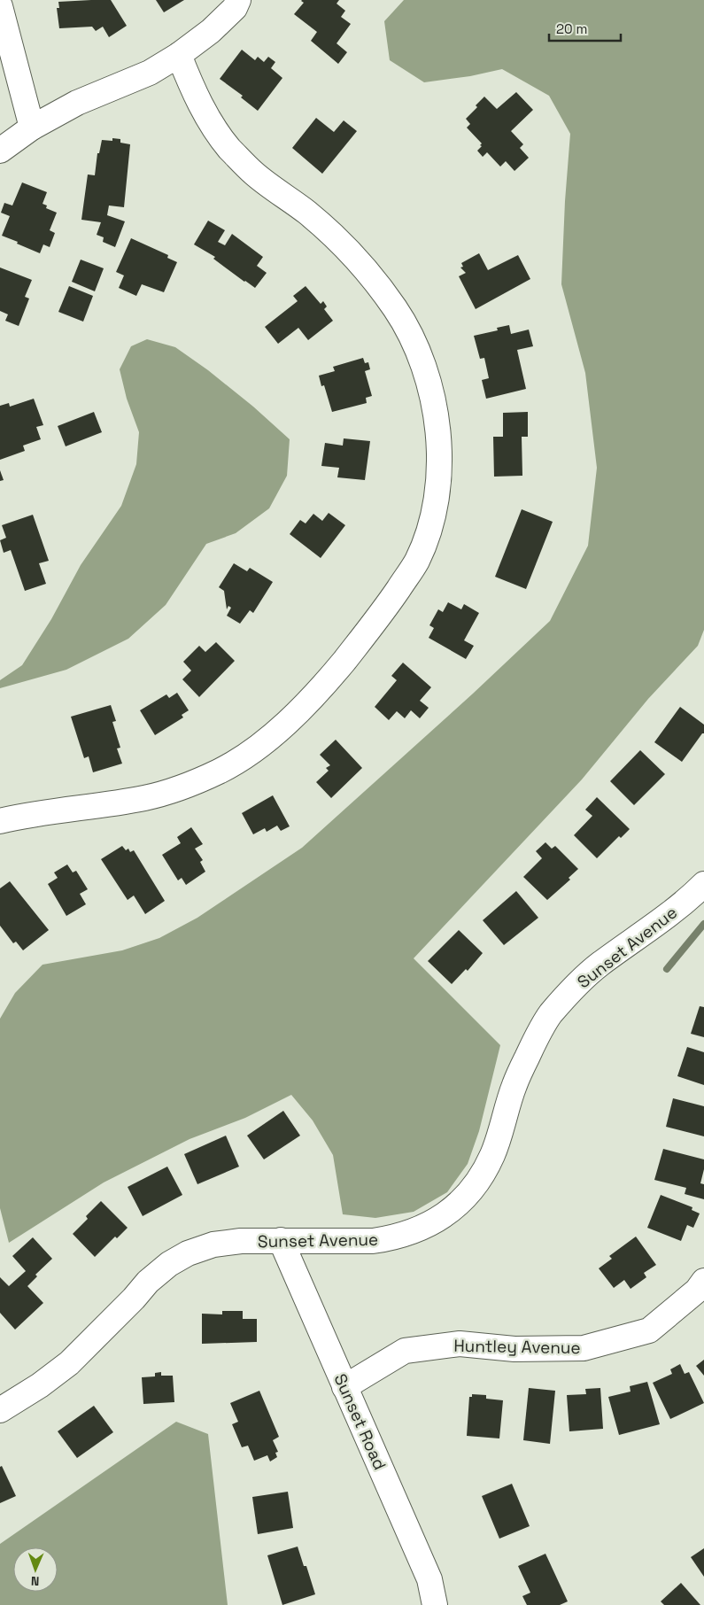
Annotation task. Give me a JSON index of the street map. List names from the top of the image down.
{
  "streets": {
    "street": ["Sunset Avenue", "Huntley Avenue", "Sunset Road"]
  },
  "crossings": [
    ["Sunset Avenue", "Sunset Road"],
    ["Huntley Avenue", "Sunset Road"]
  ],
  "scale_bar": "20 m",
  "north": "bottom"
}
